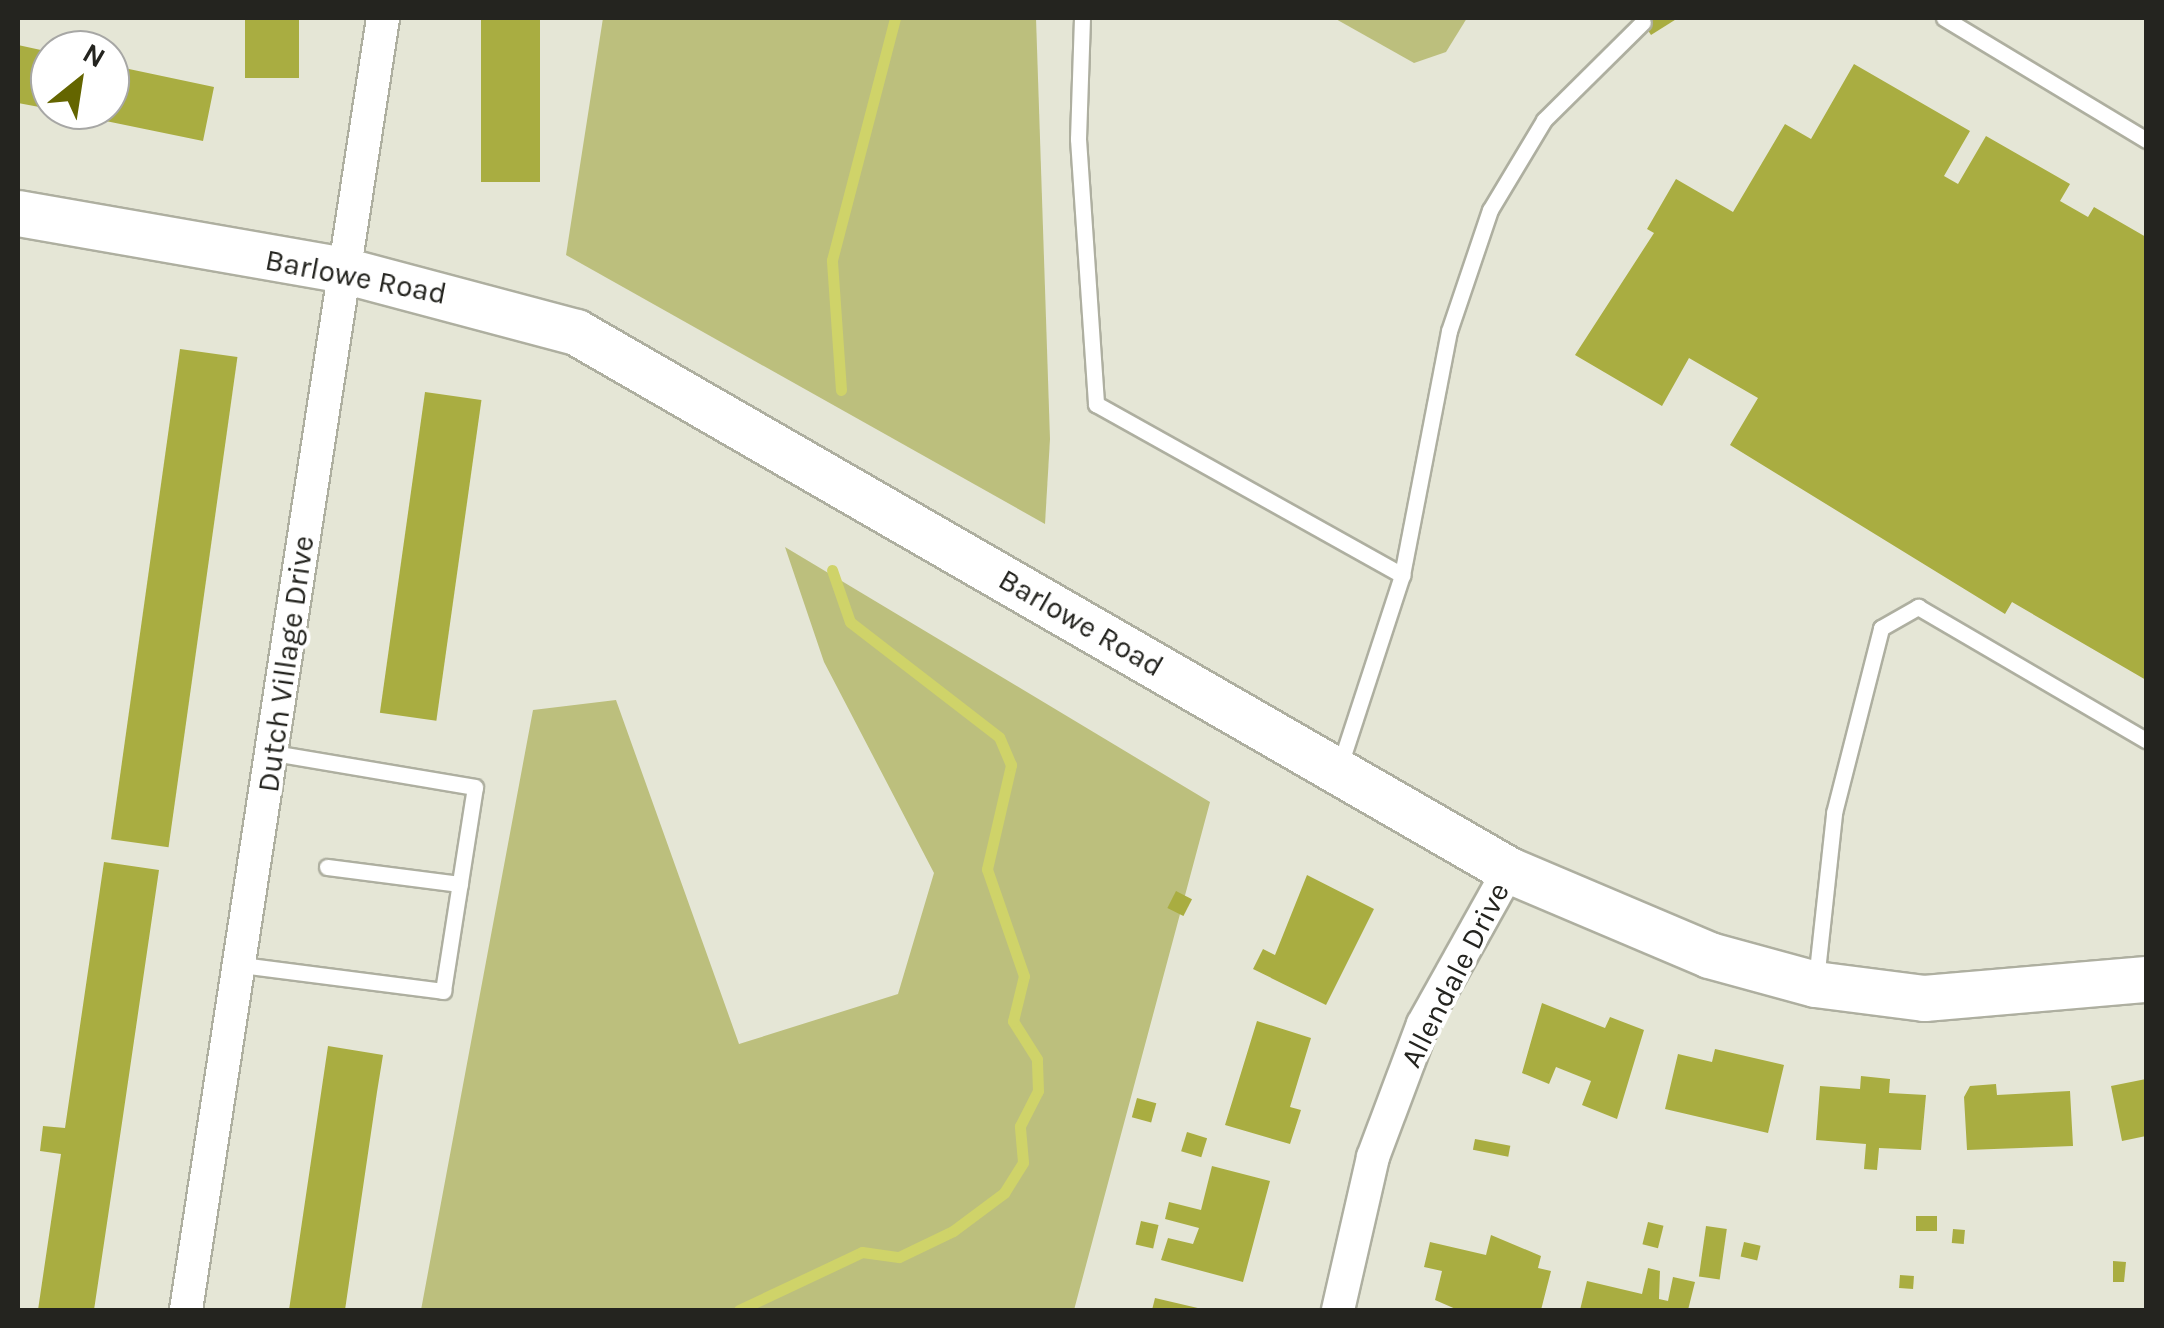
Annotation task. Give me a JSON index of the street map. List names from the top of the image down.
{
  "streets": {
    "street": ["Barlowe Road", "Dutch Village Drive", "Allendale Drive"]
  },
  "crossings": [
    ["Barlowe Road", "Dutch Village Drive"],
    ["Barlowe Road", "Allendale Drive"]
  ],
  "north": "top right"
}
